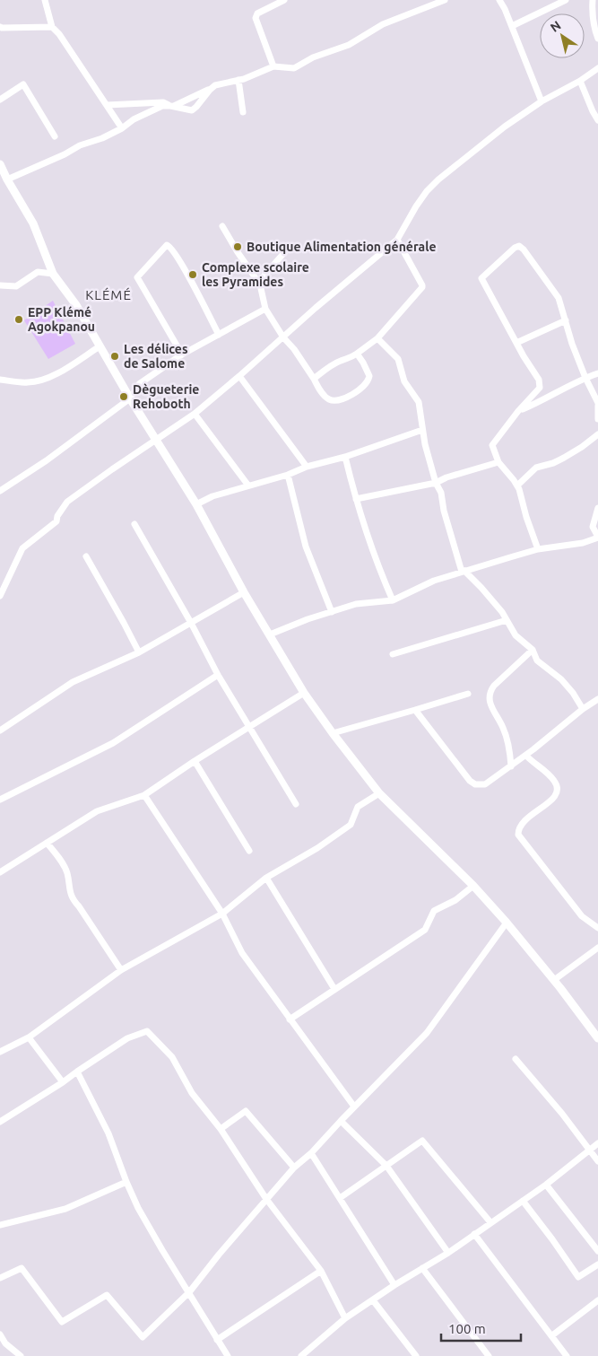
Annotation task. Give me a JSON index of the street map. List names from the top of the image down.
{
  "districts": ["KLÉMÉ"],
  "places": [
    "Boutique Alimentation générale",
    "Complexe scolaire les Pyramides",
    "EPP Klémé Agokpanou",
    "Les délices de Salome",
    "Dègueterie Rehoboth"
  ],
  "scale_bar": "100 m",
  "north": "top left"
}
